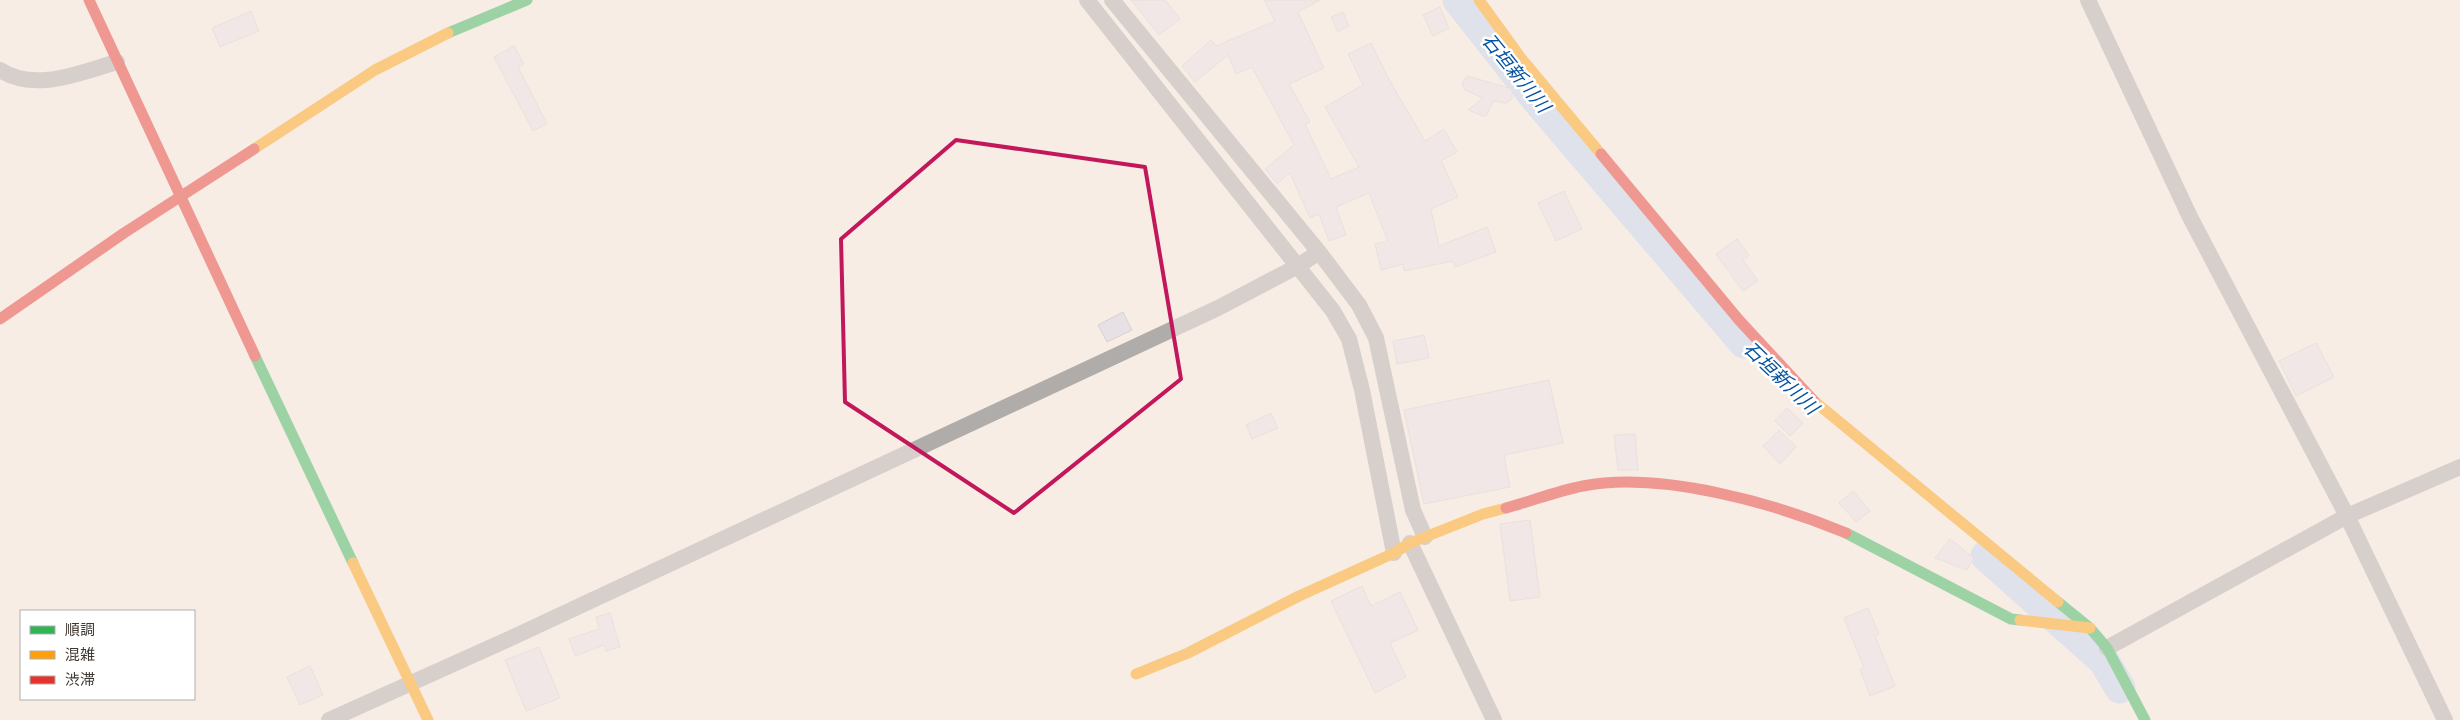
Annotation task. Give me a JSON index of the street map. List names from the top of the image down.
{
  "water": ["石垣新川川"],
  "legend": ["順調", "混雑", "渋滞"]
}
